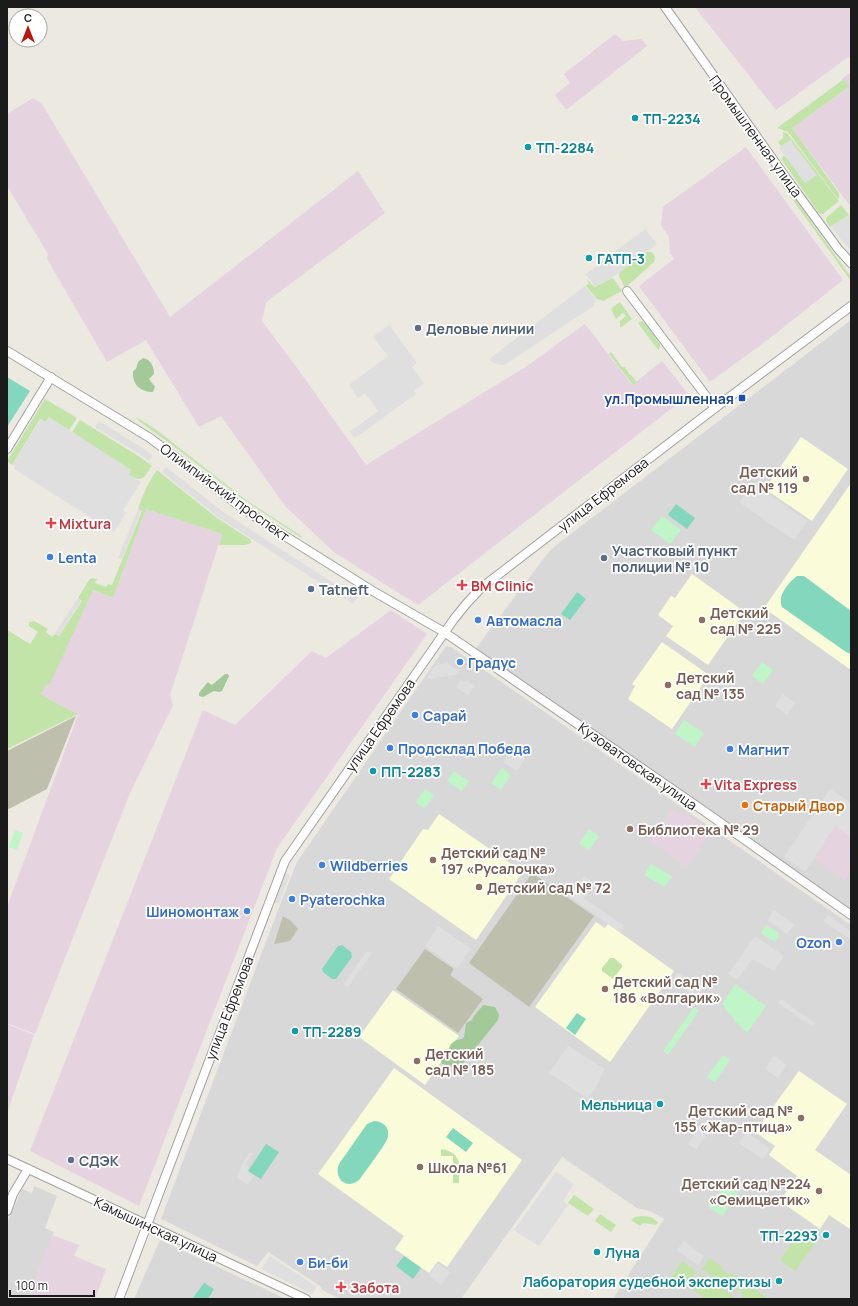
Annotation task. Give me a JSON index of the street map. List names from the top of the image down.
{
  "streets": {
    "street": [
      "Промышленная улица",
      "Олимпийский проспект",
      "улица Ефремова",
      "Кузоватовская улица",
      "Камышинская улица"
    ]
  },
  "crossings": [
    ["Олимпийский проспект", "улица Ефремова"],
    ["Олимпийский проспект", "Кузоватовская улица"],
    ["улица Ефремова", "Кузоватовская улица"],
    ["улица Ефремова", "Камышинская улица"]
  ],
  "places": {
    "other": [
      "ТП-2234",
      "ТП-2284",
      "ГАТП-3",
      "Деловые линии",
      "Детский сад № 119",
      "Lenta",
      "Участковый пункт полиции № 10",
      "Tatneft",
      "Автомасла",
      "Детский сад № 225",
      "Градус",
      "Детский сад № 135",
      "Сарай",
      "Продсклад Победа",
      "Магнит",
      "ПП-2283",
      "Старый Двор",
      "Библиотека № 29",
      "Детский сад № 197 «Русалочка»",
      "Wildberries",
      "Детский сад № 72",
      "Pyaterochka",
      "Шиномонтаж",
      "Ozon",
      "Детский сад № 186 «Волгарик»",
      "ТП-2289",
      "Детский сад № 185",
      "Мельница",
      "Детский сад № 155 «Жар-птица»",
      "СДЭК",
      "Школа №61",
      "Детский сад №224 «Семицветик»",
      "ТП-2293",
      "Луна",
      "Би-би",
      "Лаборатория судебной экспертизы"
    ],
    "transit": ["ул.Промышленная"],
    "health": [
      "Mixtura",
      "BM Clinic",
      "Vita Express",
      "Забота"
    ]
  },
  "scale_bar": "100 m",
  "north": "top"
}
